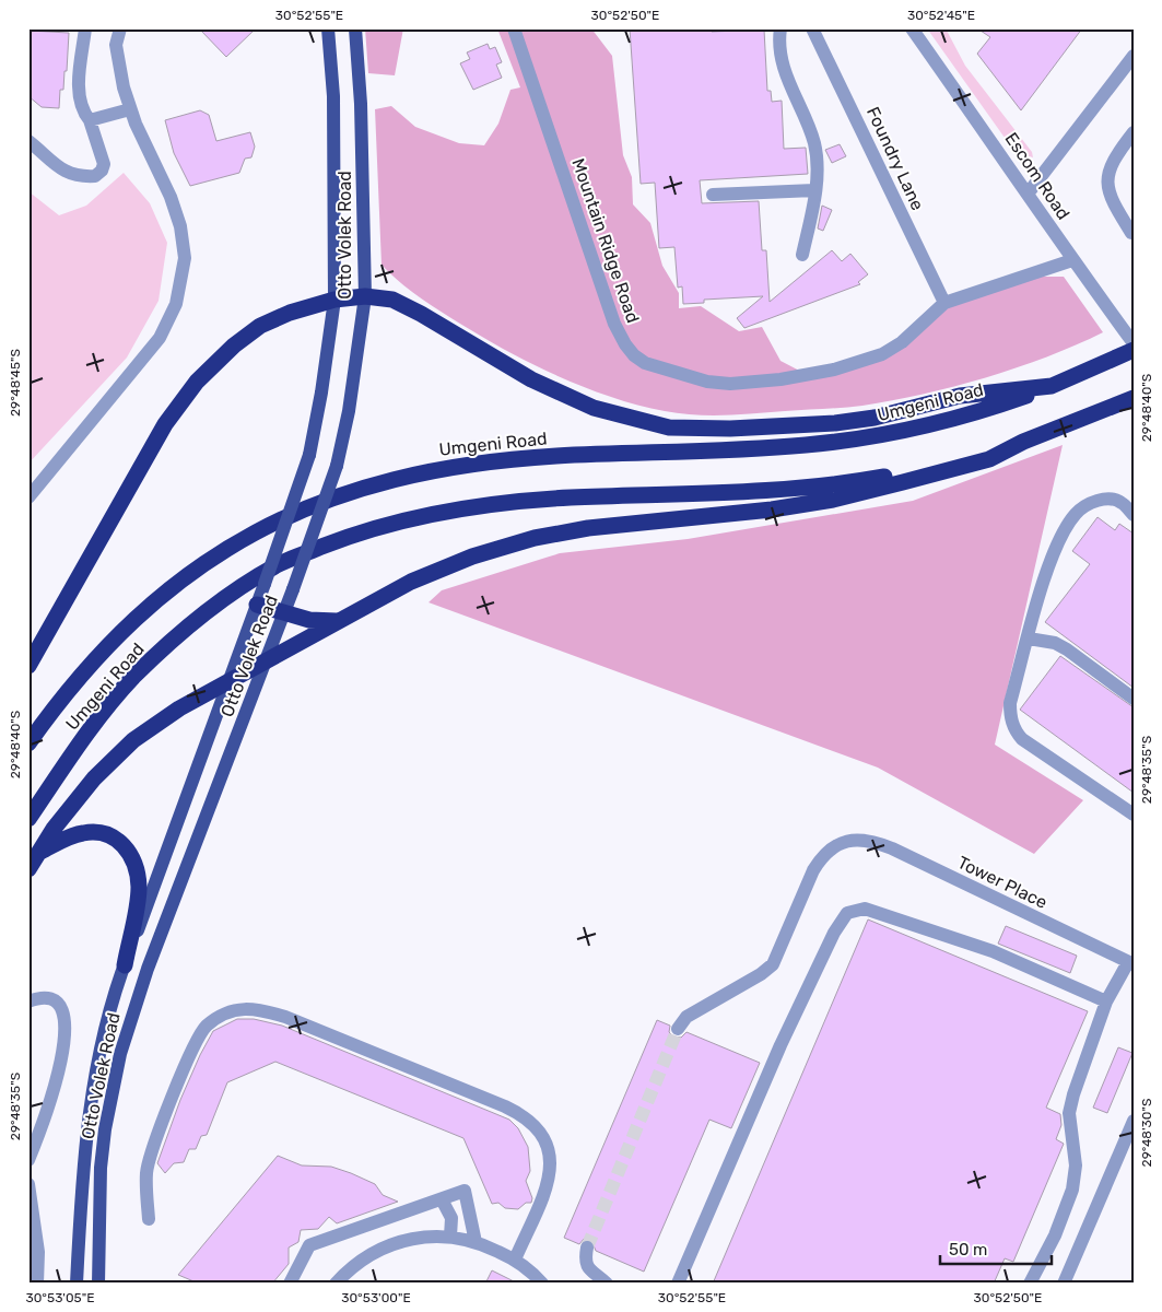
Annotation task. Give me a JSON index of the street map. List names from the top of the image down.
{
  "streets": {
    "highway": ["Umgeni Road"],
    "main road": ["Otto Volek Road"],
    "street": [
      "Foundry Lane",
      "Escom Road",
      "Mountain Ridge Road",
      "Tower Place"
    ]
  },
  "crossings": [
    ["Foundry Lane", "Mountain Ridge Road"],
    ["Escom Road", "Mountain Ridge Road"]
  ],
  "scale_bar": "50 m",
  "coordinates": [
    "30°52'55\"E",
    "30°52'50\"E",
    "30°52'45\"E",
    "29°48'45\"S",
    "29°48'40\"S",
    "29°48'35\"S",
    "29°48'30\"S",
    "30°53'05\"E",
    "30°53'00\"E"
  ]
}
